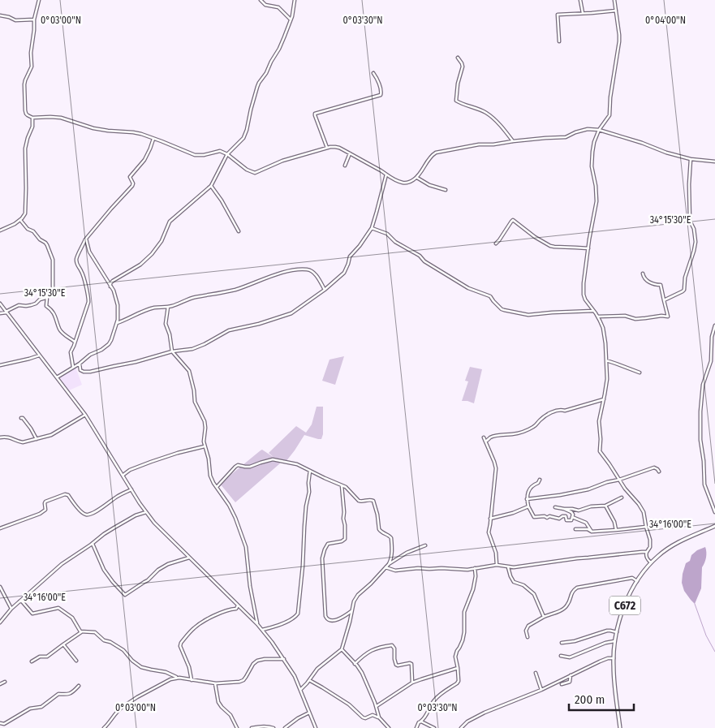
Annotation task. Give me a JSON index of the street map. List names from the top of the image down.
{
  "streets": {
    "main road": ["C672"]
  },
  "scale_bar": "200 m",
  "coordinates": [
    "0°03'00\"N",
    "0°03'30\"N",
    "0°04'00\"N",
    "34°15'30\"E",
    "34°16'00\"E"
  ]
}
